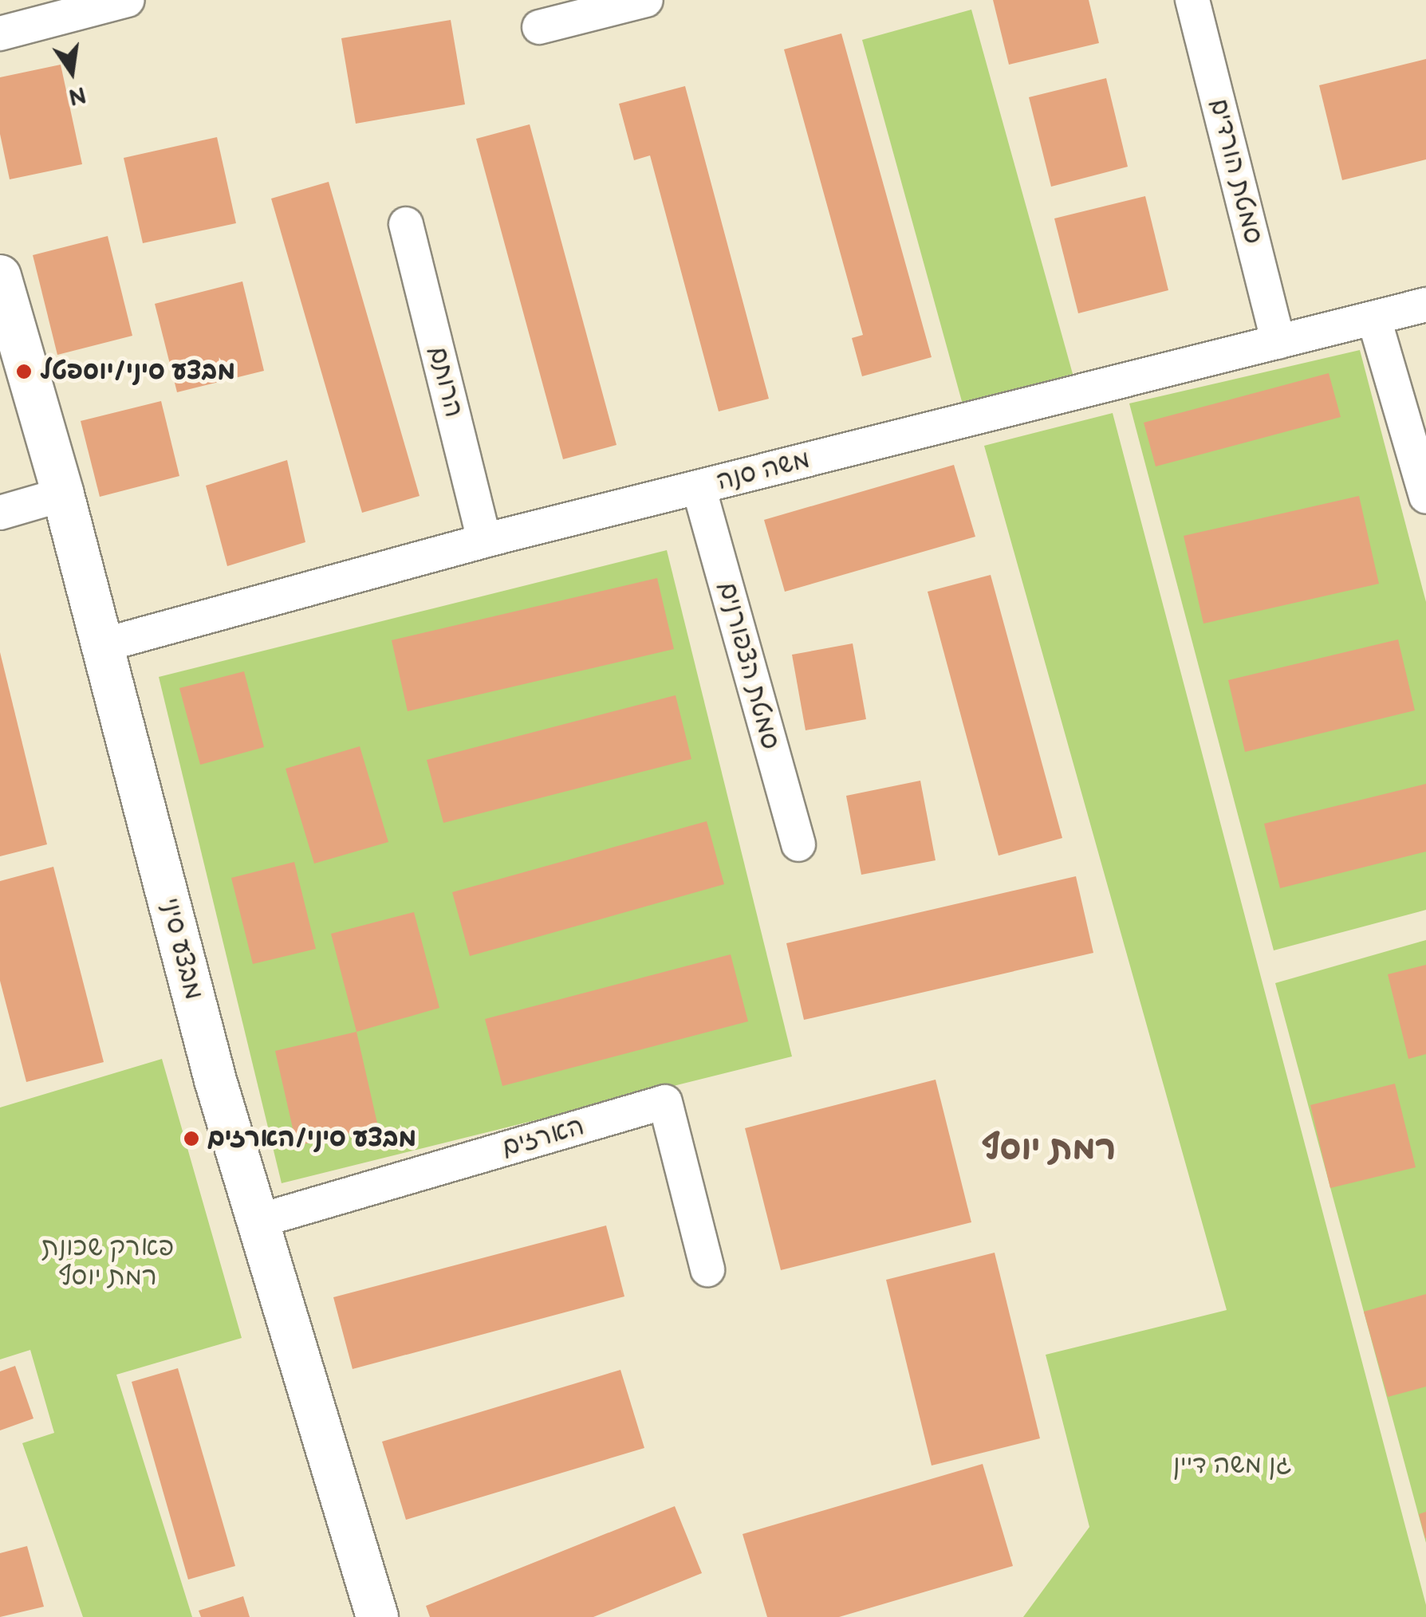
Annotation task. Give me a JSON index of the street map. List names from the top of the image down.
{
  "streets": {
    "street": [
      "סמטת הורדים",
      "הרותם",
      "משה סנה",
      "סמטת הצפורנים",
      "מבצע סיני",
      "הארזים"
    ]
  },
  "crossings": [
    ["סמטת הורדים", "משה סנה"],
    ["הרותם", "משה סנה"],
    ["משה סנה", "סמטת הצפורנים"],
    ["משה סנה", "מבצע סיני"],
    ["מבצע סיני", "הארזים"]
  ],
  "districts": ["רמת יוסף"],
  "parks": ["פארק שכונת רמת יוסף", "גן משה דיין"],
  "places": ["מבצע סיני/יוספטל", "מבצע סיני/הארזים"],
  "north": "bottom"
}
